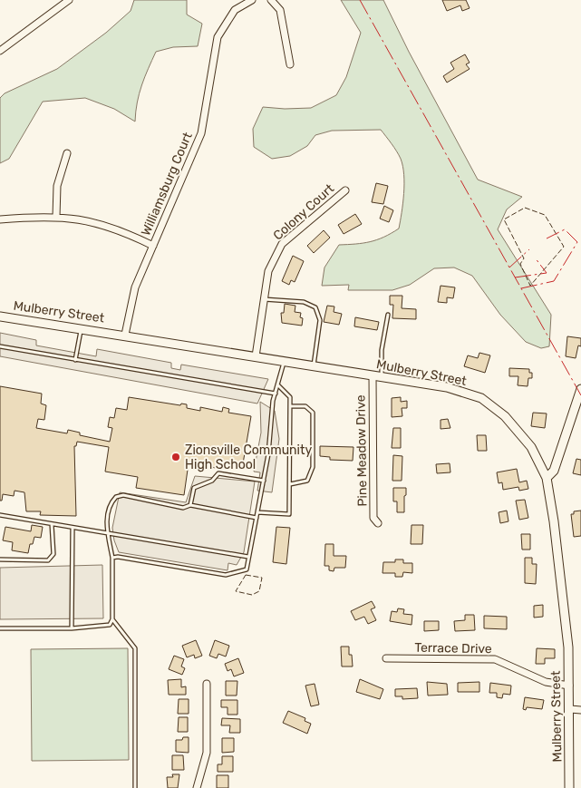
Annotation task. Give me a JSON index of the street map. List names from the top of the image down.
{
  "streets": {
    "street": [
      "Williamsburg Court",
      "Colony Court",
      "Mulberry Street",
      "Pine Meadow Drive",
      "Terrace Drive"
    ]
  },
  "crossings": [
    ["Williamsburg Court", "Mulberry Street"],
    ["Colony Court", "Mulberry Street"],
    ["Mulberry Street", "Pine Meadow Drive"],
    ["Mulberry Street", "Terrace Drive"]
  ],
  "places": ["Zionsville Community High School"]
}
